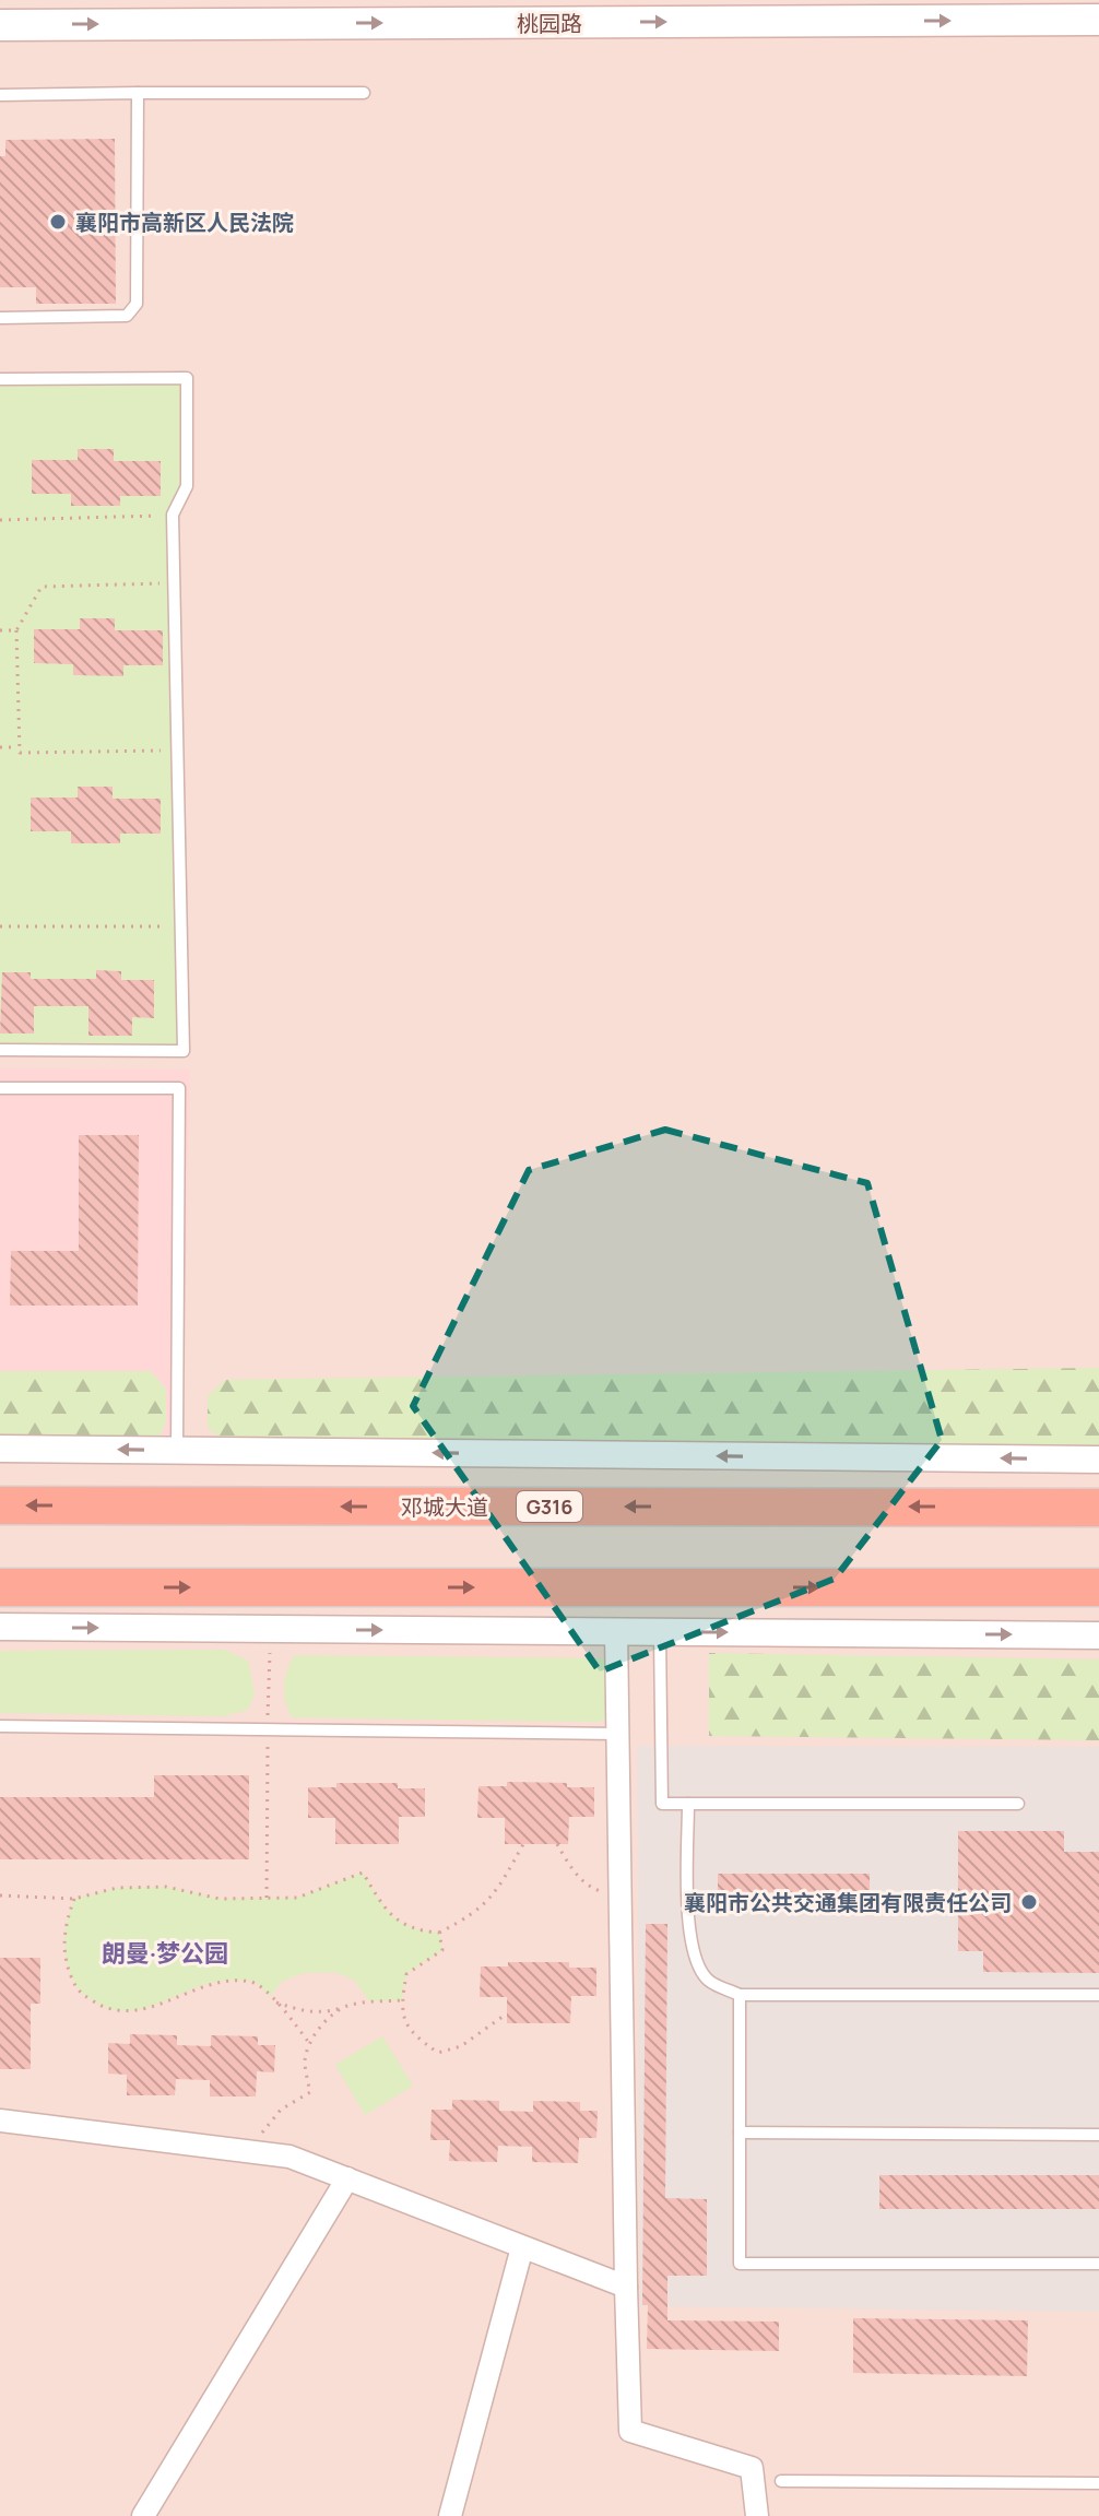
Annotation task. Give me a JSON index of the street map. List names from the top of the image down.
{
  "streets": {
    "highway": ["邓城大道", "G316"],
    "main road": ["桃园路"]
  },
  "one_way": ["桃园路"],
  "districts": ["朗曼·梦公园"],
  "places": ["襄阳市高新区人民法院", "襄阳市公共交通集团有限责任公司"]
}
